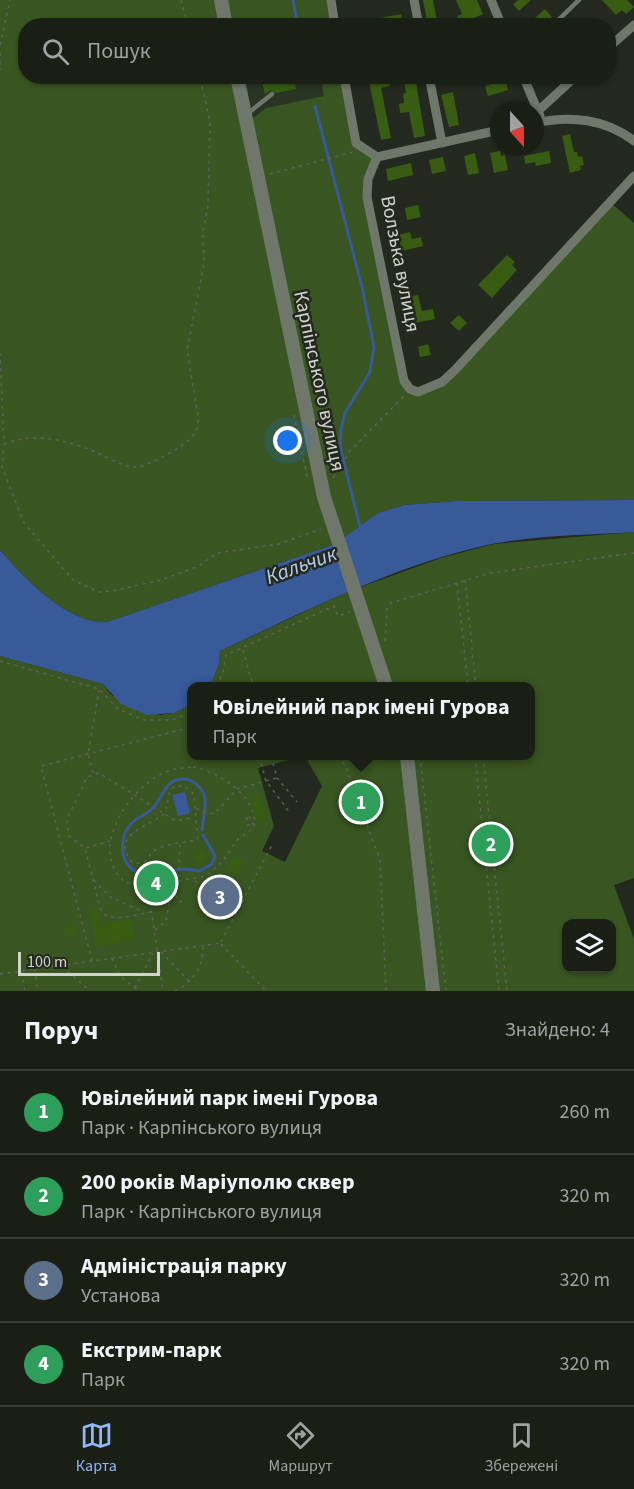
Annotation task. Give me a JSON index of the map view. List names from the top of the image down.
{
  "streets": {
    "street": ["Волзька вулиця", "Карпінського вулиця"]
  },
  "water": ["Кальчик"],
  "scale_bar": "100 m",
  "north": "bottom",
  "page": {
    "search": "Пошук",
    "popup": ["Ювілейний парк імені Гурова", "Парк"],
    "pins": [
      "1",
      "2",
      "4",
      "3"
    ],
    "scale": "100 m",
    "heading": ["Поруч", "Знайдено: 4"],
    "list": [
      {
        "mark": "1",
        "name": "Ювілейний парк імені Гурова",
        "note": "Парк · Карпінського вулиця",
        "value": "260 m"
      },
      {
        "mark": "2",
        "name": "200 років Маріуполю сквер",
        "note": "Парк · Карпінського вулиця",
        "value": "320 m"
      },
      {
        "mark": "3",
        "name": "Адміністрація парку",
        "note": "Установа",
        "value": "320 m"
      },
      {
        "mark": "4",
        "name": "Екстрим-парк",
        "note": "Парк",
        "value": "320 m"
      }
    ],
    "nav": ["Карта", "Маршрут", "Збережені"]
  }
}
